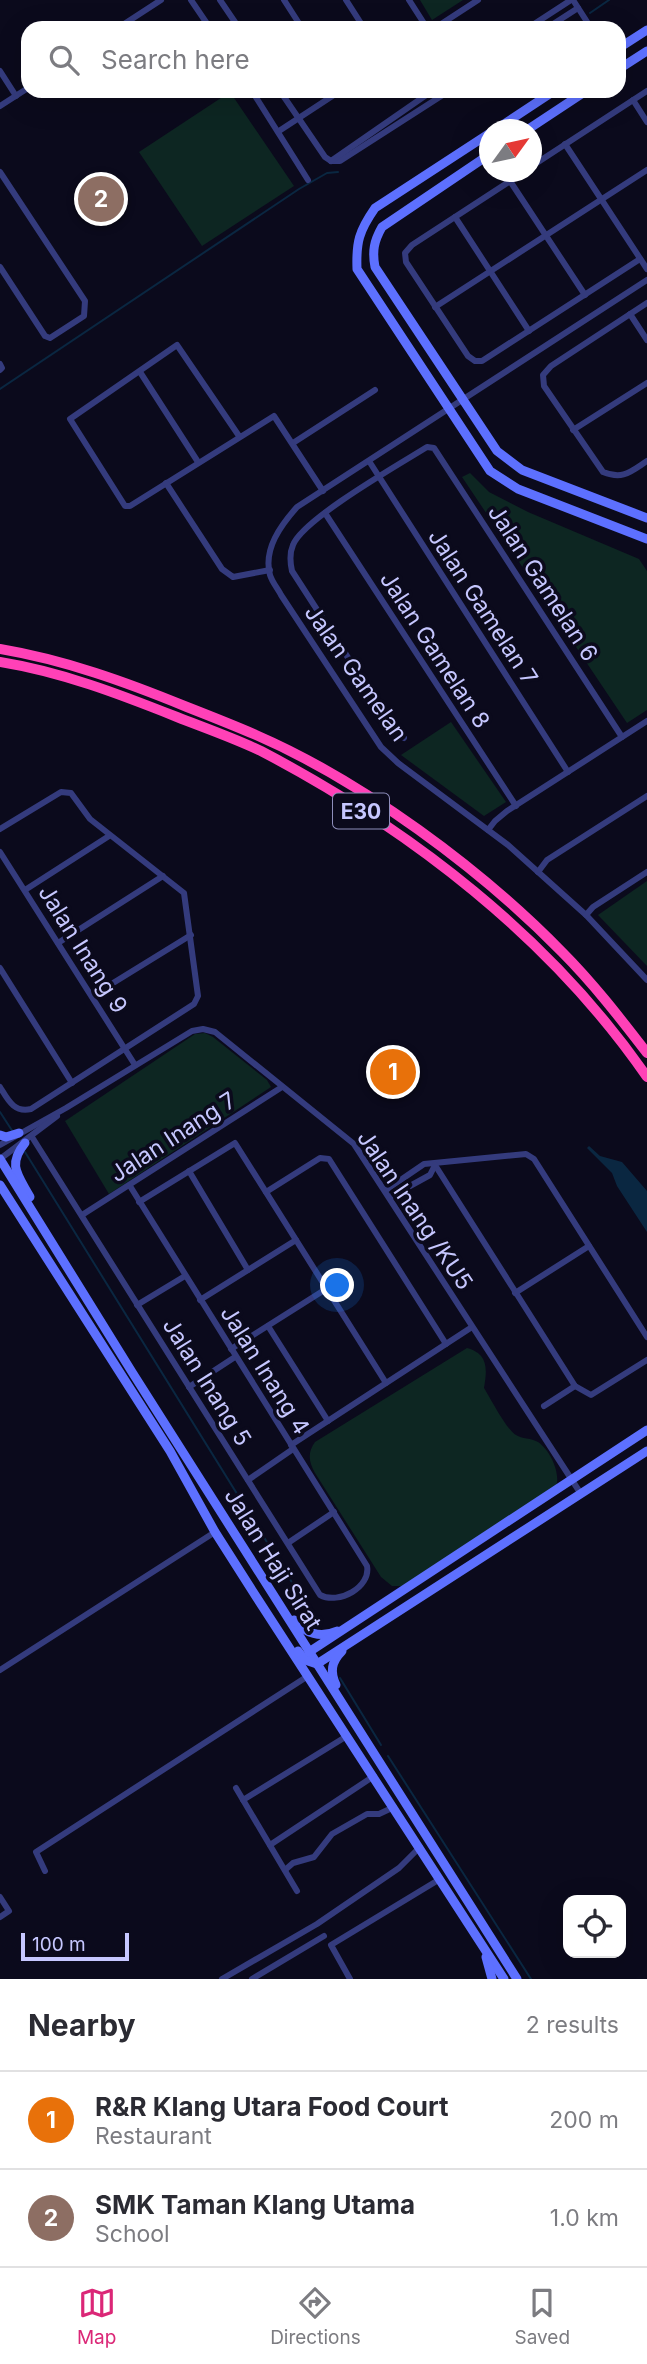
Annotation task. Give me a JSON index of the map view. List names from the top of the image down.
{
  "streets": {
    "highway": ["E30"],
    "main road": ["Jalan Haji Sirat"],
    "street": [
      "Jalan Gamelan 6",
      "Jalan Gamelan 7",
      "Jalan Gamelan 8",
      "Jalan Gamelan",
      "Jalan Inang 9",
      "Jalan Inang 7",
      "Jalan Inang /KU5",
      "Jalan Inang 4",
      "Jalan Inang 5"
    ]
  },
  "crossings": [
    ["Jalan Gamelan 6", "Jalan Gamelan 7"],
    ["Jalan Inang 9", "Jalan Inang /KU5"],
    ["Jalan Inang 7", "Jalan Inang /KU5"],
    ["Jalan Inang 7", "Jalan Inang 4"],
    ["Jalan Inang 7", "Jalan Inang 5"],
    ["Jalan Inang /KU5", "Jalan Inang 5"],
    ["Jalan Inang 4", "Jalan Inang 5"]
  ],
  "scale_bar": "100 m",
  "north": "top right",
  "page": {
    "search": "Search here",
    "pins": ["2", "1"],
    "scale": "100 m",
    "heading": ["Nearby", "2 results"],
    "list": [
      {
        "mark": "1",
        "name": "R&R Klang Utara Food Court",
        "note": "Restaurant",
        "value": "200 m"
      },
      {
        "mark": "2",
        "name": "SMK Taman Klang Utama",
        "note": "School",
        "value": "1.0 km"
      }
    ],
    "nav": ["Map", "Directions", "Saved"]
  }
}
